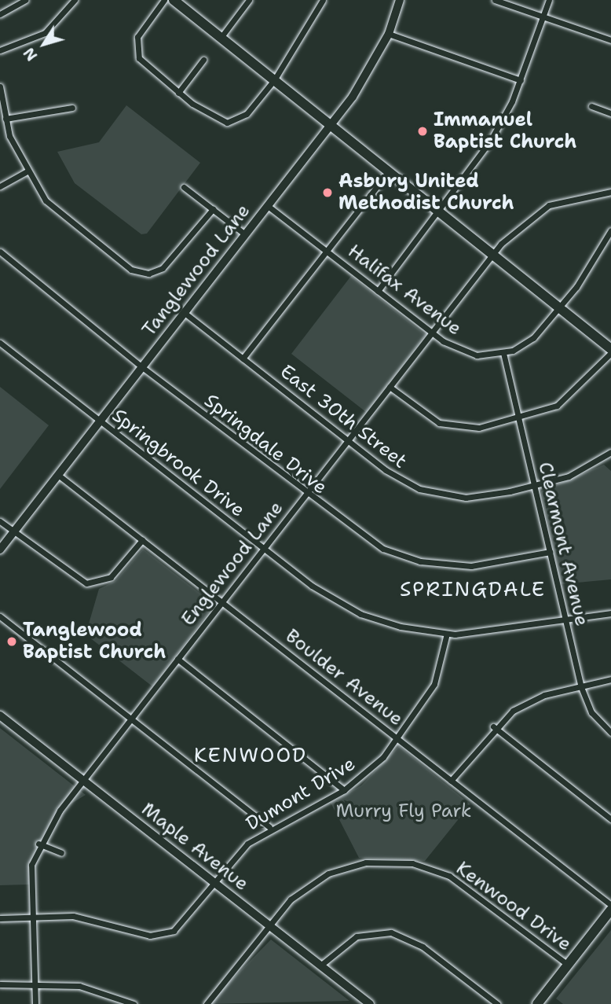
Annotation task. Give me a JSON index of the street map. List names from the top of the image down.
{
  "streets": {
    "main road": ["Tanglewood Lane", "Maple Avenue"],
    "street": [
      "Halifax Avenue",
      "East 30th Street",
      "Springdale Drive",
      "Springbrook Drive",
      "Clearmont Avenue",
      "Englewood Lane",
      "Boulder Avenue",
      "Dumont Drive",
      "Kenwood Drive"
    ]
  },
  "crossings": [
    ["Tanglewood Lane", "Halifax Avenue"],
    ["Tanglewood Lane", "East 30th Street"],
    ["Tanglewood Lane", "Springdale Drive"],
    ["Tanglewood Lane", "Springbrook Drive"],
    ["Tanglewood Lane", "Boulder Avenue"],
    ["Halifax Avenue", "Clearmont Avenue"],
    ["Halifax Avenue", "Englewood Lane"],
    ["East 30th Street", "Clearmont Avenue"],
    ["East 30th Street", "Englewood Lane"],
    ["Springdale Drive", "Clearmont Avenue"],
    ["Springdale Drive", "Englewood Lane"],
    ["Springbrook Drive", "Clearmont Avenue"],
    ["Springbrook Drive", "Englewood Lane"],
    ["Springbrook Drive", "Dumont Drive"],
    ["Englewood Lane", "Boulder Avenue"],
    ["Englewood Lane", "Dumont Drive"],
    ["Englewood Lane", "Maple Avenue"],
    ["Boulder Avenue", "Dumont Drive"],
    ["Dumont Drive", "Maple Avenue"],
    ["Maple Avenue", "Kenwood Drive"]
  ],
  "districts": ["SPRINGDALE", "KENWOOD"],
  "parks": ["Murry Fly Park"],
  "places": ["Immanuel Baptist Church", "Asbury United Methodist Church", "Tanglewood Baptist Church"],
  "north": "bottom left"
}
